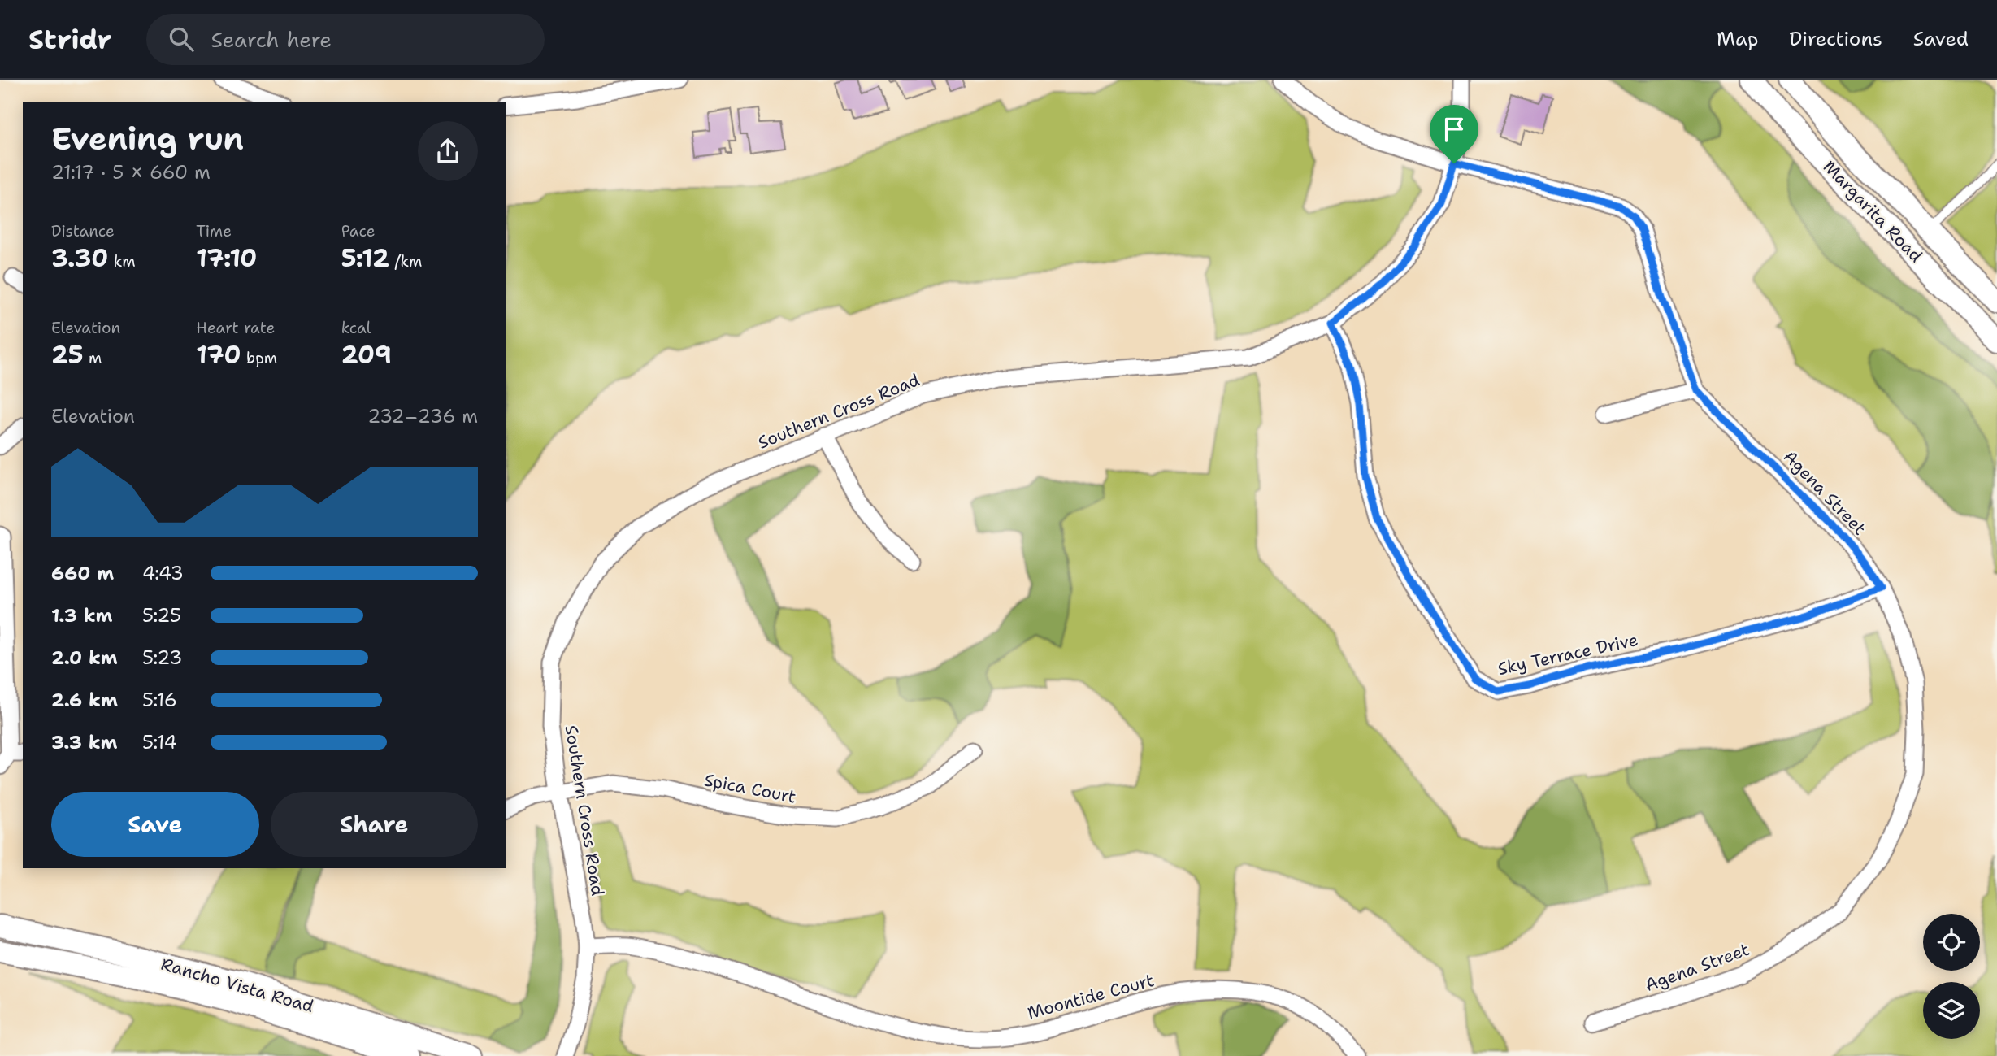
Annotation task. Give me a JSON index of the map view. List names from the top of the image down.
{
  "streets": {
    "main road": ["Margarita Road", "Rancho Vista Road"],
    "street": [
      "Southern Cross Road",
      "Agena Street",
      "Sky Terrace Drive",
      "Spica Court",
      "Moontide Court"
    ]
  },
  "crossings": [
    ["Southern Cross Road", "Agena Street"],
    ["Southern Cross Road", "Sky Terrace Drive"],
    ["Southern Cross Road", "Spica Court"],
    ["Southern Cross Road", "Moontide Court"],
    ["Agena Street", "Sky Terrace Drive"]
  ],
  "page": {
    "header": "Stridr",
    "search": "Search here",
    "nav": ["Map", "Directions", "Saved"],
    "heading": ["Evening run", "21:17 · 5 × 660 m"],
    "stats": [
      ["Distance", "3.30 km"],
      ["Time", "17:10"],
      ["Pace", "5:12 /km"],
      ["Elevation", "25 m"],
      ["Heart rate", "170 bpm"],
      ["kcal", "209"]
    ],
    "chart": ["Elevation", "232–236 m"],
    "list": [
      {
        "name": "660 m",
        "note": "4:43"
      },
      {
        "name": "1.3 km",
        "note": "5:25"
      },
      {
        "name": "2.0 km",
        "note": "5:23"
      },
      {
        "name": "2.6 km",
        "note": "5:16"
      },
      {
        "name": "3.3 km",
        "note": "5:14"
      }
    ],
    "buttons": ["Save", "Share"]
  }
}
